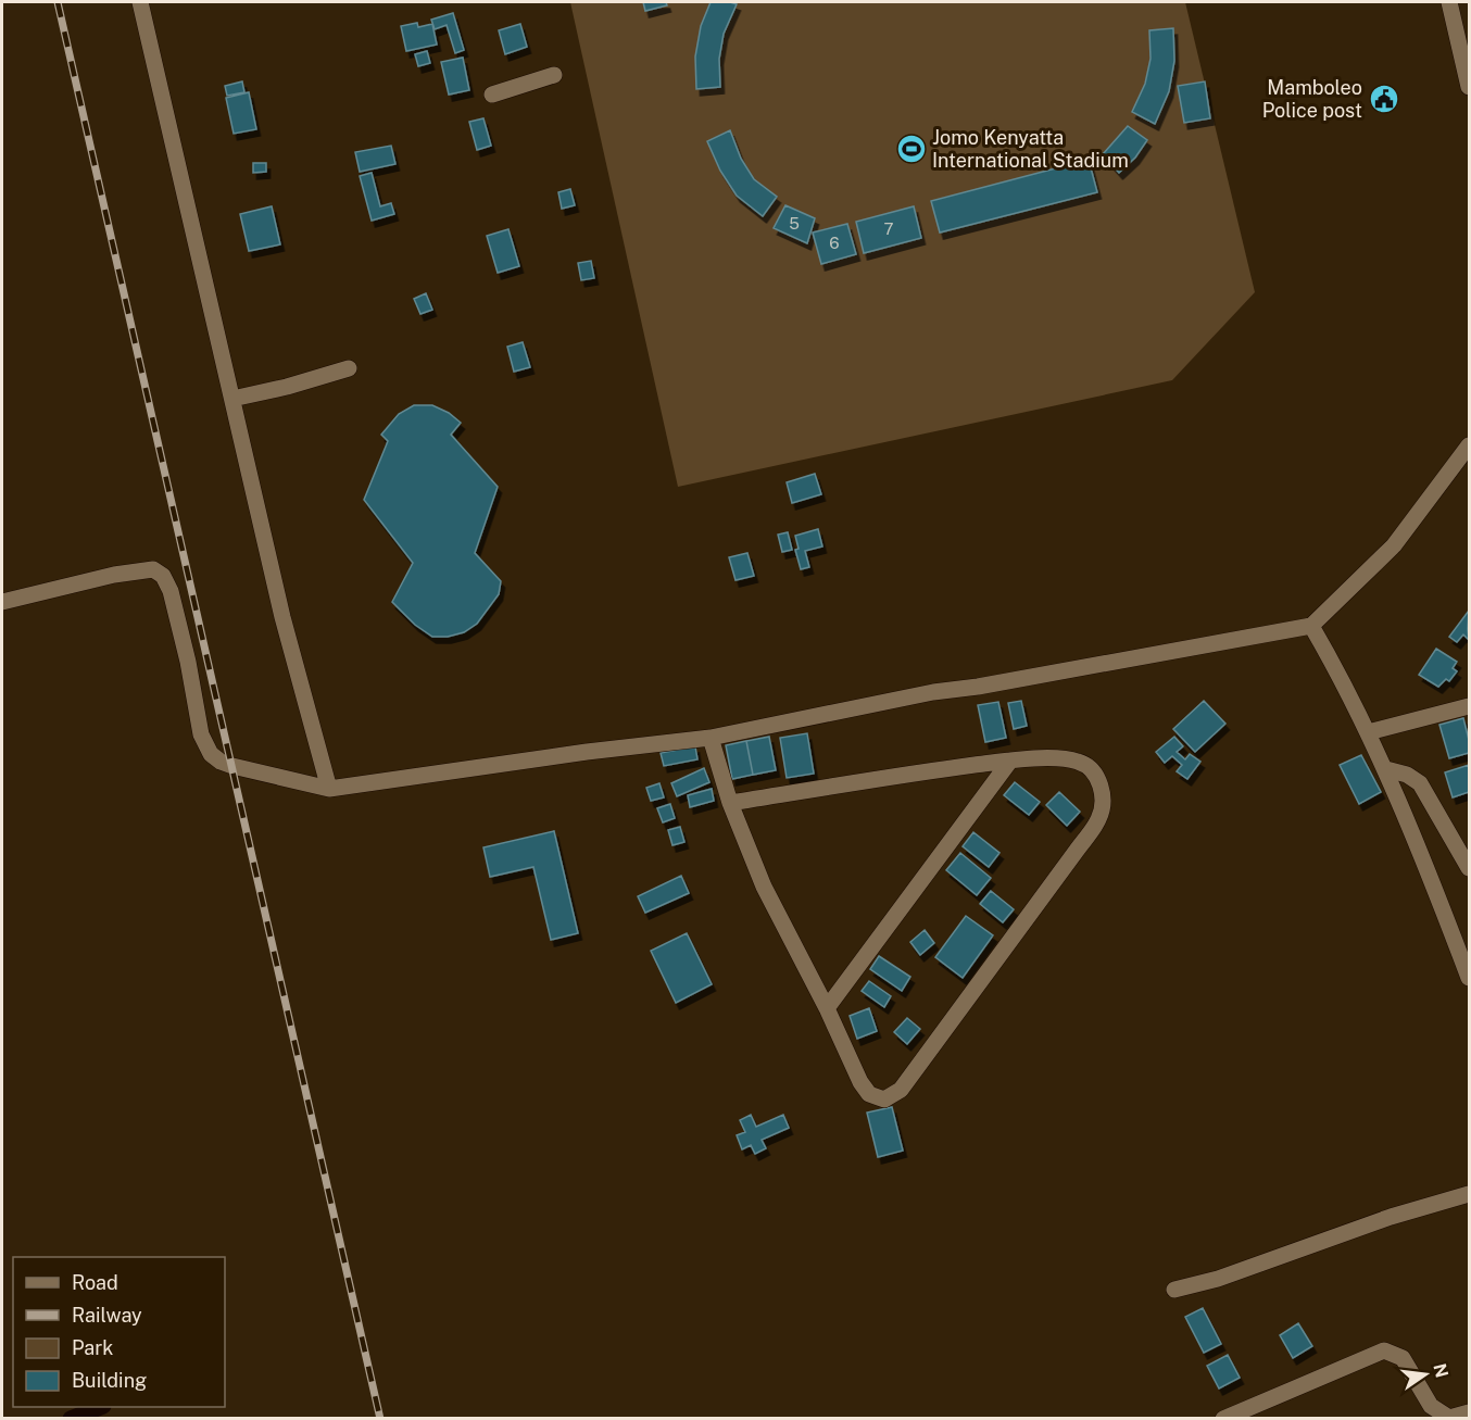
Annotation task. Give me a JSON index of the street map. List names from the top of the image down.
{
  "places": {
    "public building": ["Mamboleo Police post"],
    "sports": ["Jomo Kenyatta International Stadium"]
  },
  "house_numbers": ["5", "7", "6"],
  "legend": [
    "Road",
    "Railway",
    "Park",
    "Building"
  ],
  "north": "right"
}
